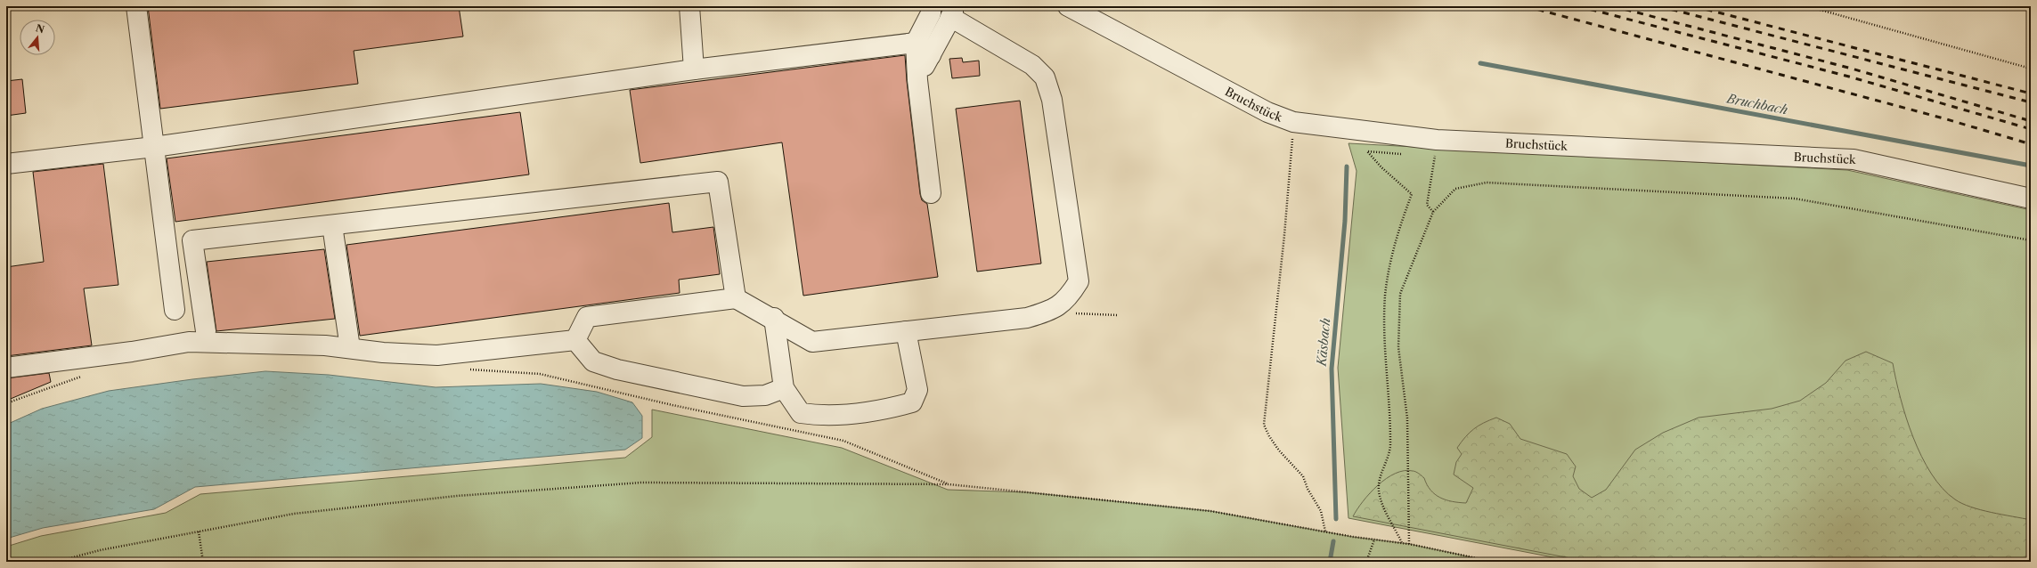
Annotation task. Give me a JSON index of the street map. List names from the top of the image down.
{
  "streets": {
    "lane": ["Bruchstück"]
  },
  "water": ["Bruchbach", "Käsbach"],
  "north": "top"
}
